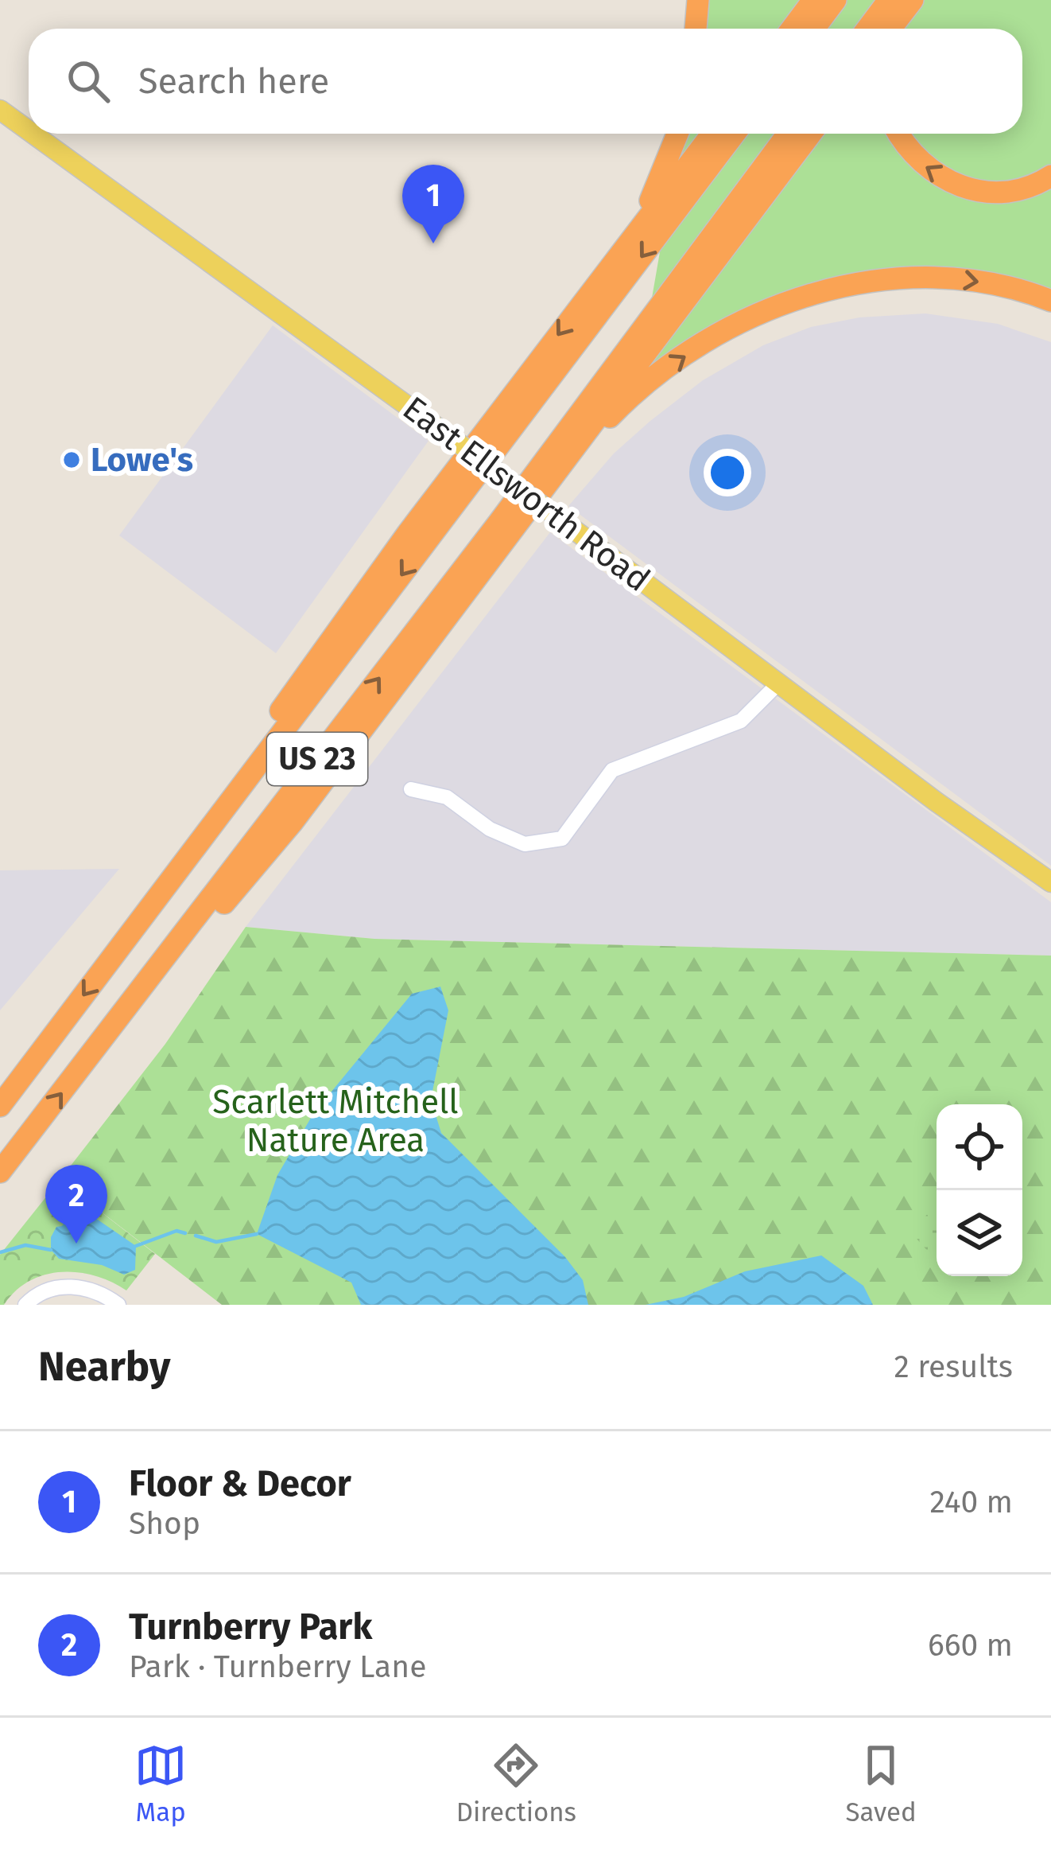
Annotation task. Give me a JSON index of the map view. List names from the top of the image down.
{
  "streets": {
    "highway": ["US 23"],
    "main road": ["East Ellsworth Road"]
  },
  "parks": ["Scarlett Mitchell Nature Area"],
  "places": ["Lowe's"],
  "page": {
    "search": "Search here",
    "pins": ["1", "2"],
    "heading": ["Nearby", "2 results"],
    "list": [
      {
        "mark": "1",
        "name": "Floor & Decor",
        "note": "Shop",
        "value": "240 m"
      },
      {
        "mark": "2",
        "name": "Turnberry Park",
        "note": "Park · Turnberry Lane",
        "value": "660 m"
      }
    ],
    "nav": ["Map", "Directions", "Saved"]
  }
}
